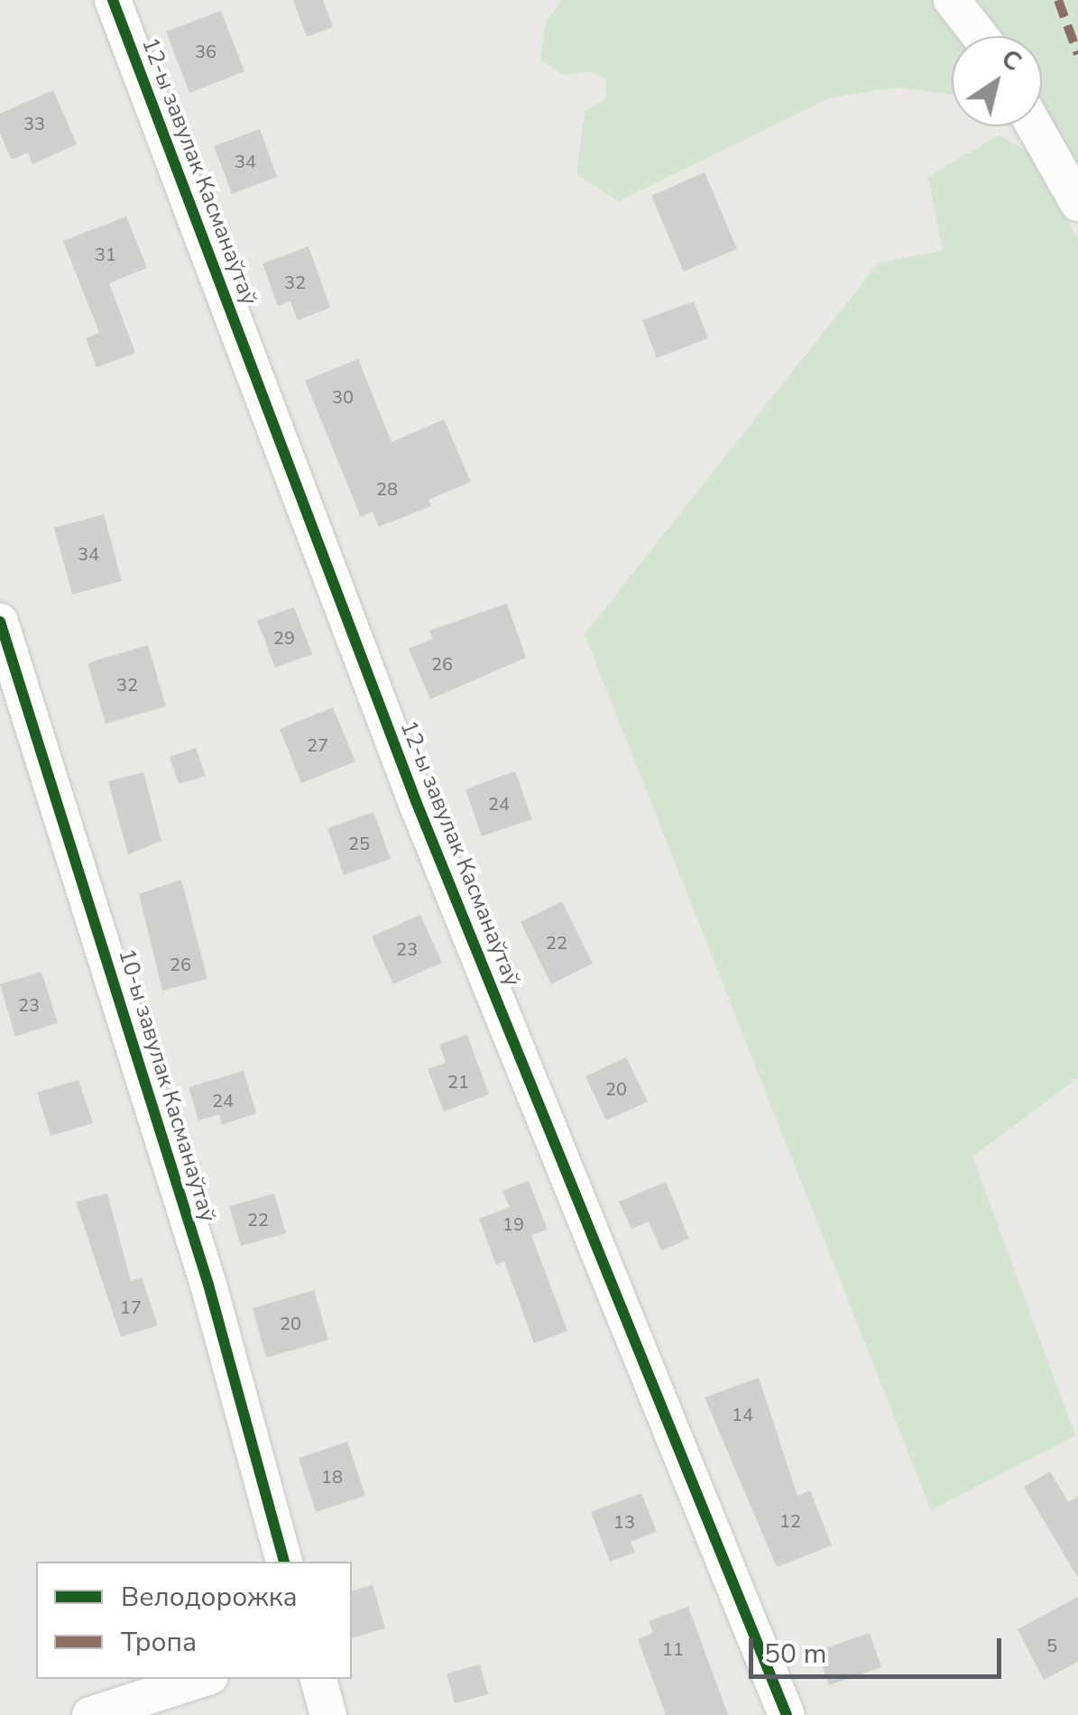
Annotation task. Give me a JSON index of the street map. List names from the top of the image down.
{
  "streets": {
    "street": ["12-ы завулак Касманаўтаў", "10-ы завулак Касманаўтаў"]
  },
  "house_numbers": [
    "36",
    "33",
    "34",
    "31",
    "32",
    "30",
    "28",
    "34",
    "29",
    "26",
    "32",
    "27",
    "24",
    "25",
    "22",
    "23",
    "26",
    "23",
    "21",
    "20",
    "24",
    "22",
    "19",
    "17",
    "20",
    "14",
    "18",
    "12",
    "13",
    "5",
    "11"
  ],
  "legend": ["Велодорожка", "Тропа"],
  "scale_bar": "50 m",
  "north": "top right"
}
